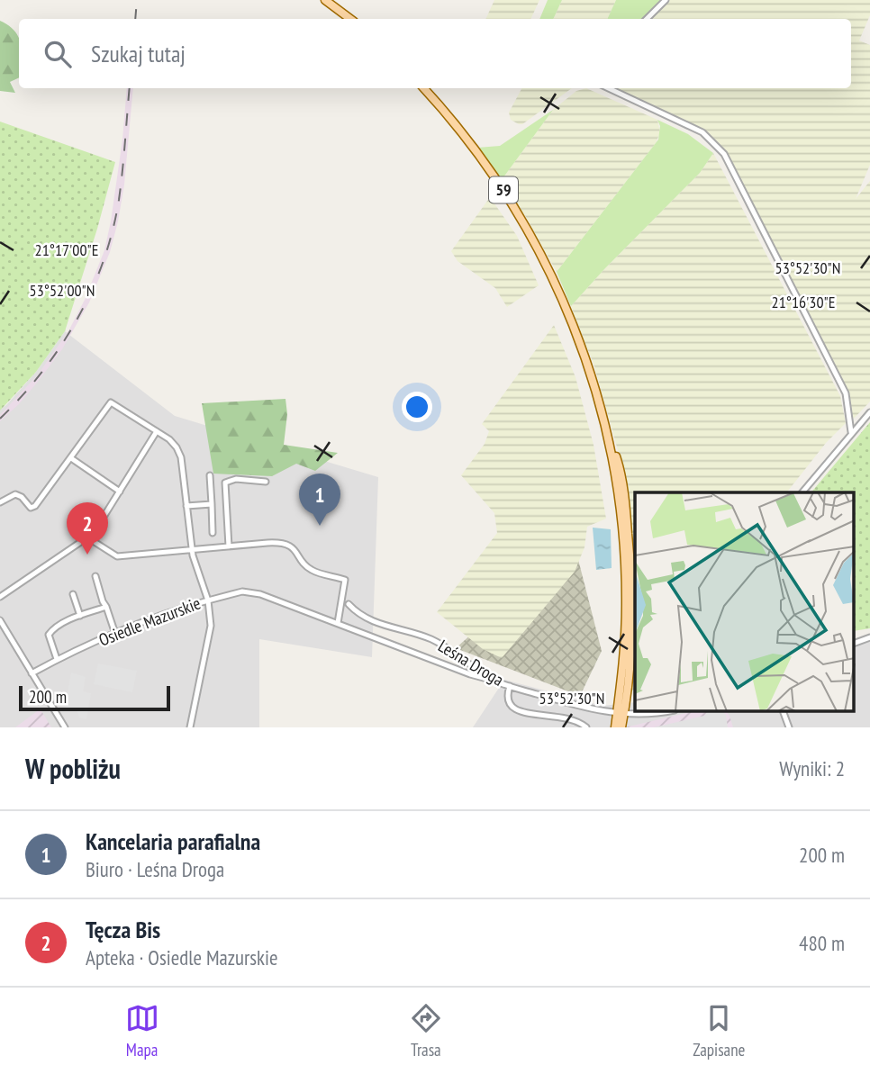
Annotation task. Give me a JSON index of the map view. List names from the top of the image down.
{
  "streets": {
    "main road": ["59"],
    "street": ["Osiedle Mazurskie", "Leśna Droga"]
  },
  "crossings": [
    ["59", "Leśna Droga"]
  ],
  "scale_bar": "200 m",
  "page": {
    "search": "Szukaj tutaj",
    "pins": ["1", "2"],
    "scale": "200 m",
    "heading": ["W pobliżu", "Wyniki: 2"],
    "list": [
      {
        "mark": "1",
        "name": "Kancelaria parafialna",
        "note": "Biuro · Leśna Droga",
        "value": "200 m"
      },
      {
        "mark": "2",
        "name": "Tęcza Bis",
        "note": "Apteka · Osiedle Mazurskie",
        "value": "480 m"
      }
    ],
    "nav": ["Mapa", "Trasa", "Zapisane"]
  },
  "coordinates": [
    "21°17'00\"E",
    "53°52'30\"N",
    "53°52'00\"N",
    "21°16'30\"E"
  ]
}
